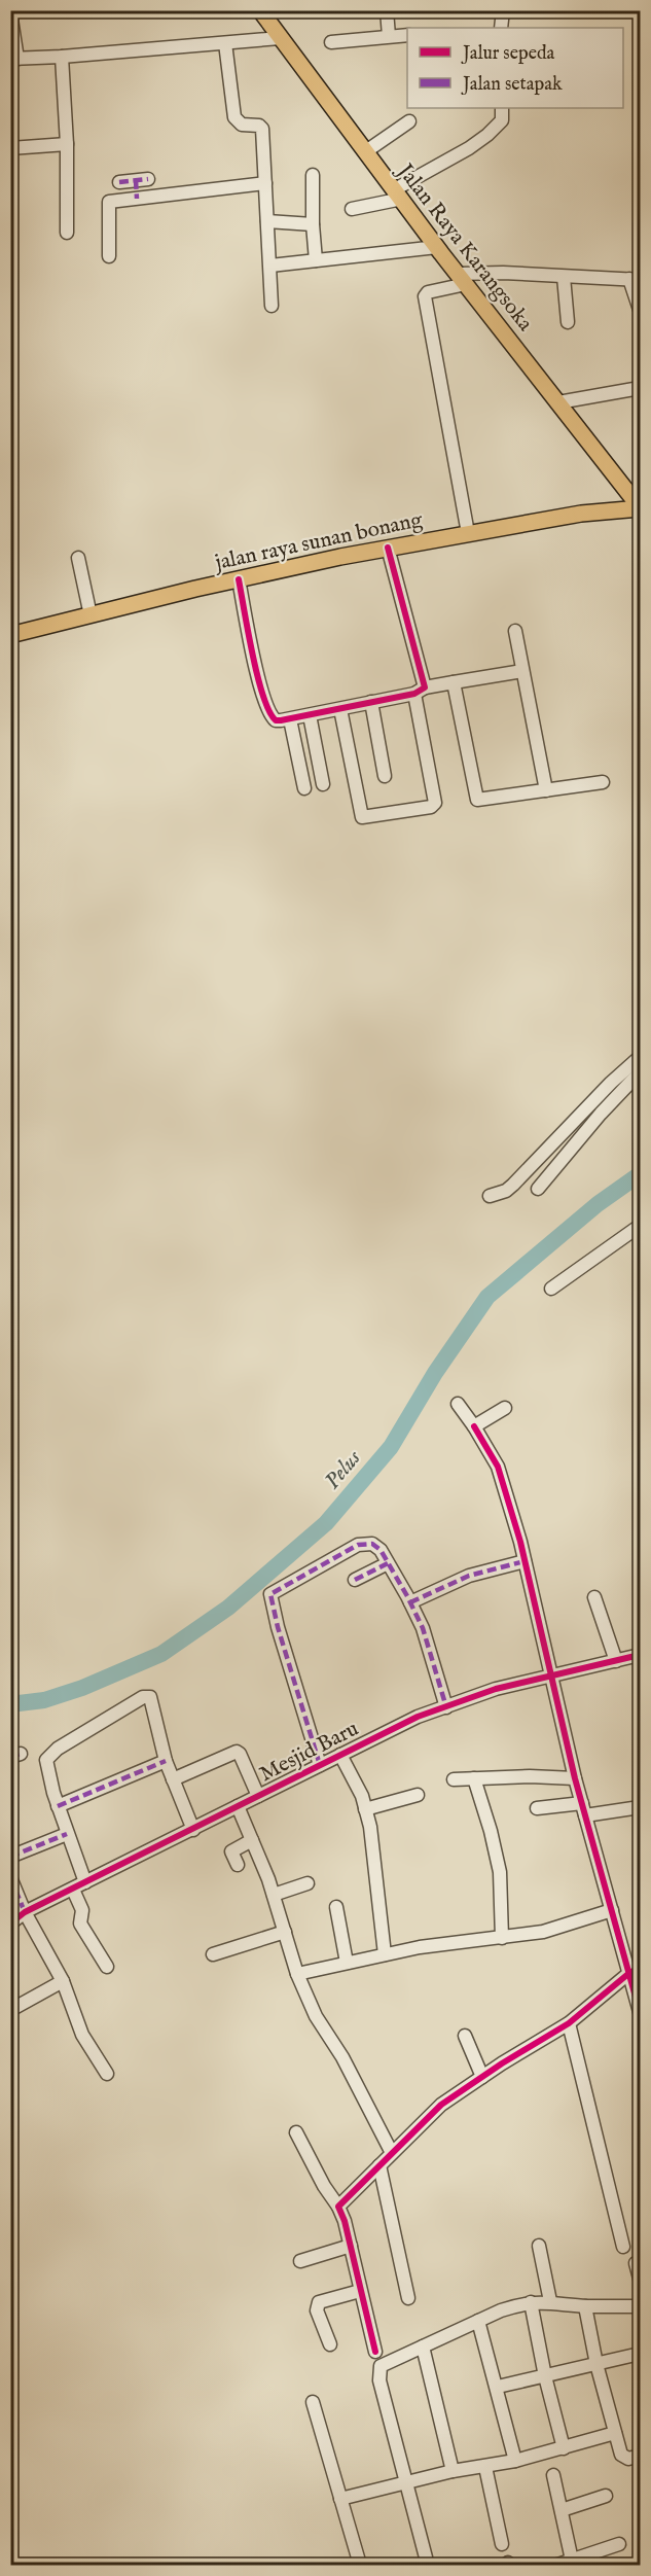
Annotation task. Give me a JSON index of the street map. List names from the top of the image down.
{
  "streets": {
    "main road": ["Jalan Raya Karangsoka", "jalan raya sunan bonang"],
    "street": ["Mesjid Baru"]
  },
  "crossings": [
    ["Jalan Raya Karangsoka", "jalan raya sunan bonang"]
  ],
  "water": ["Pelus"],
  "legend": ["Jalur sepeda", "Jalan setapak"]
}
